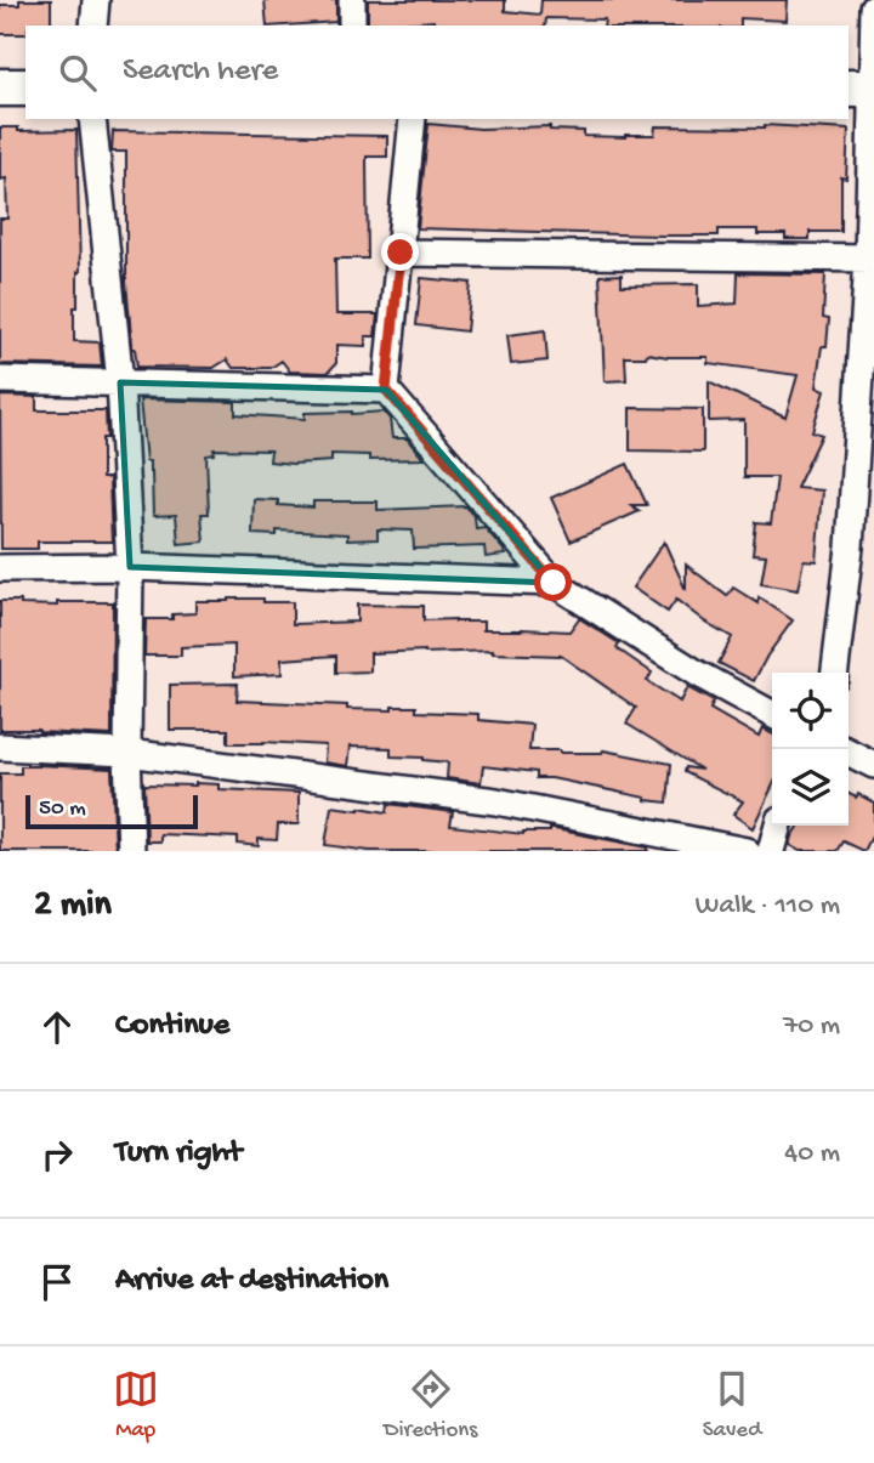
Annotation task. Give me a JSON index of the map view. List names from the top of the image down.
{
  "scale_bar": "50 m",
  "page": {
    "search": "Search here",
    "scale": "50 m",
    "heading": ["2 min", "Walk · 110 m"],
    "list": [
      ["Continue", "70 m"],
      ["Turn right", "40 m"],
      "Arrive at destination"
    ],
    "nav": ["Map", "Directions", "Saved"]
  }
}
